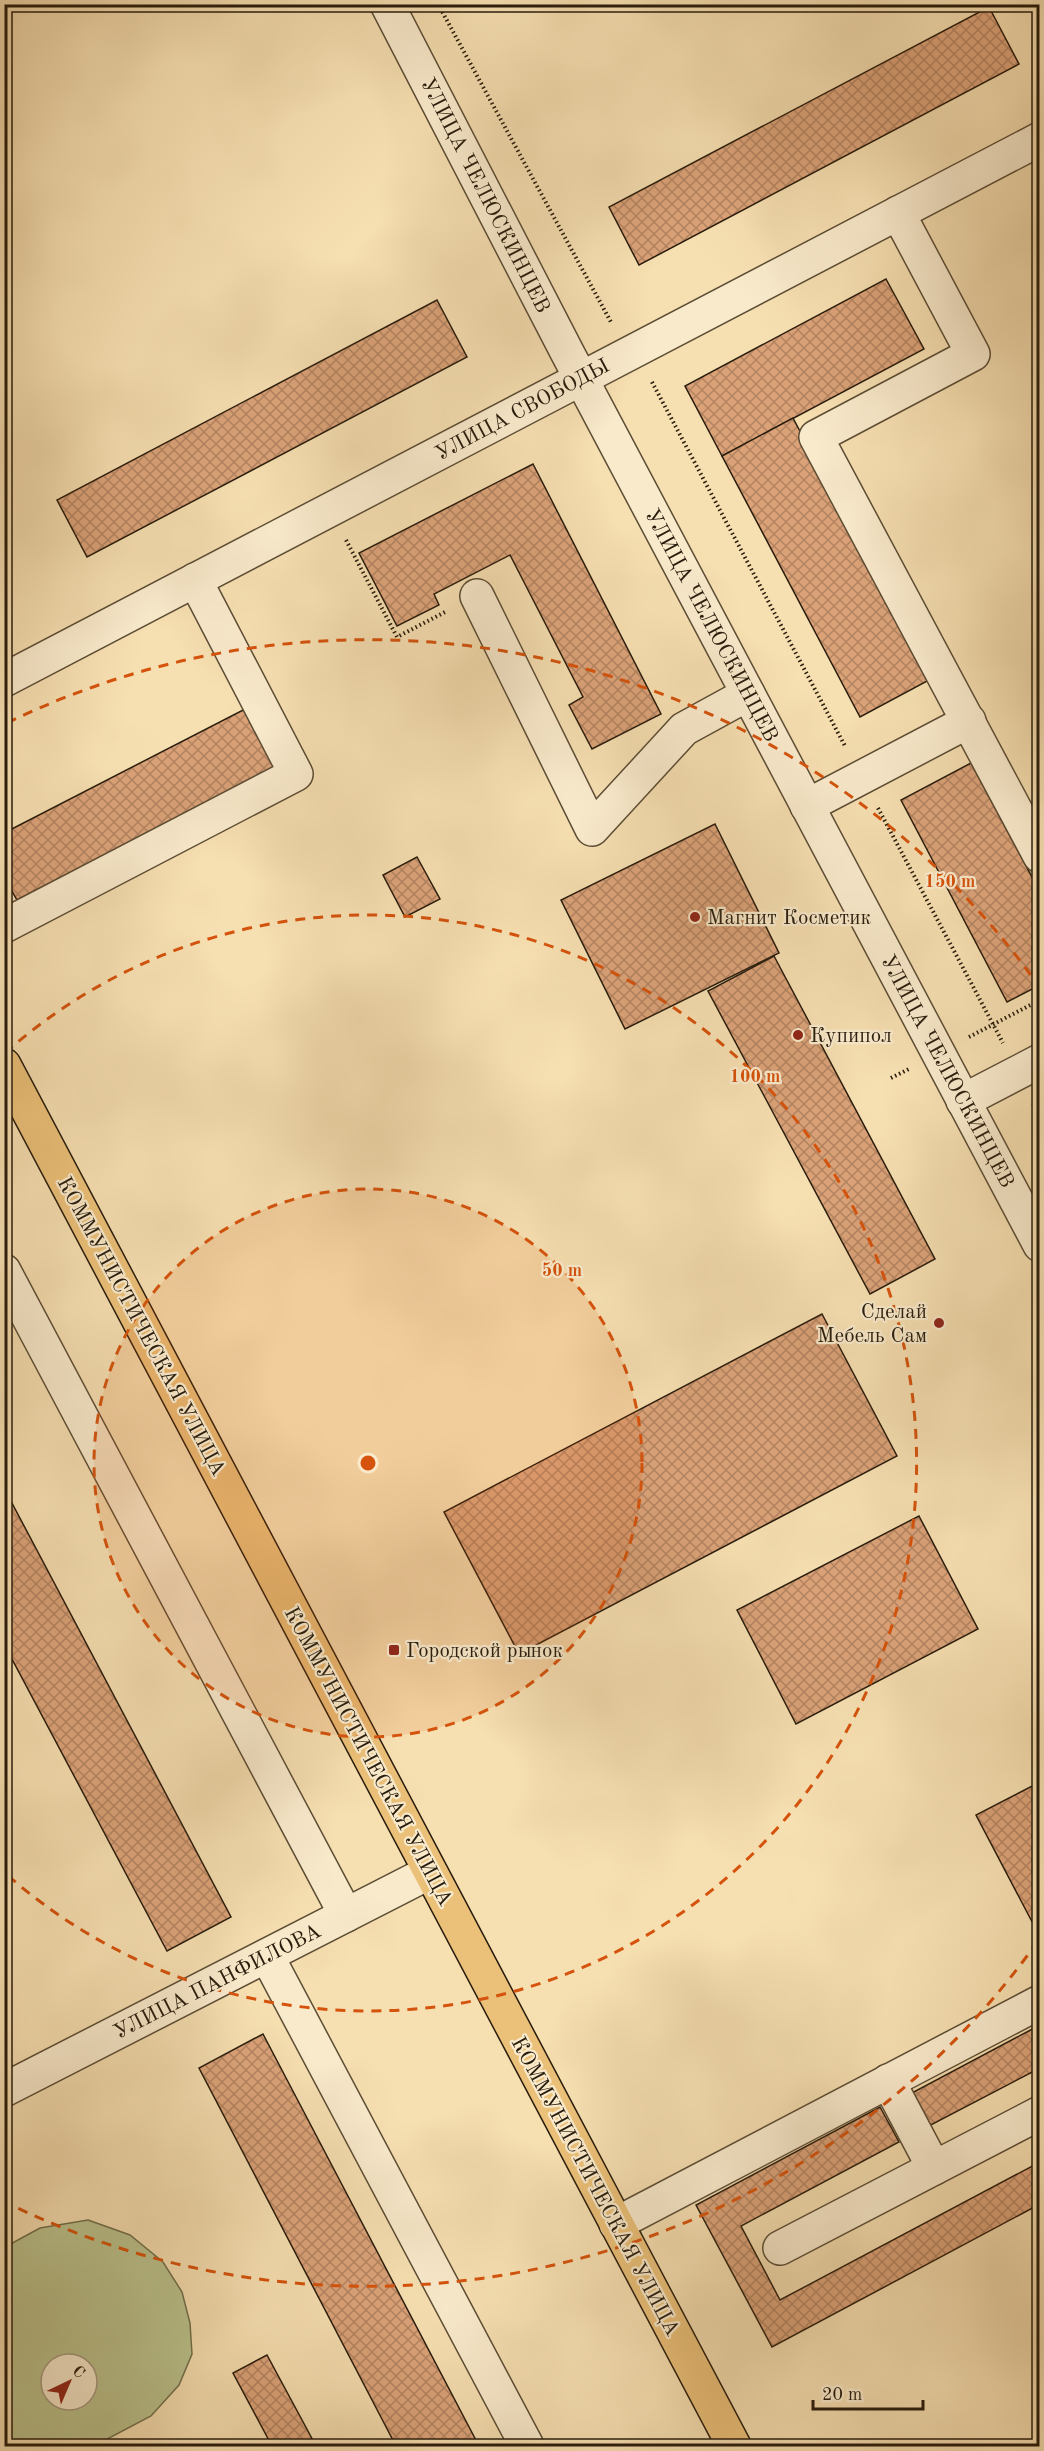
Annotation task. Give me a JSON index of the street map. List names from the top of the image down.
{
  "streets": {
    "main road": ["КОММУНИСТИЧЕСКАЯ УЛИЦА"],
    "street": ["УЛИЦА ЧЕЛЮСКИНЦЕВ", "УЛИЦА СВОБОДЫ", "УЛИЦА ПАНФИЛОВА"]
  },
  "crossings": [
    ["УЛИЦА ЧЕЛЮСКИНЦЕВ", "УЛИЦА СВОБОДЫ"],
    ["КОММУНИСТИЧЕСКАЯ УЛИЦА", "УЛИЦА ПАНФИЛОВА"]
  ],
  "places": {
    "other": ["Магнит Косметик", "Купипол", "Сделай Мебель Сам"],
    "transit": ["Городской рынок"]
  },
  "scale_bar": "20 m",
  "north": "top right",
  "rings": ["150 m", "100 m", "50 m"]
}
